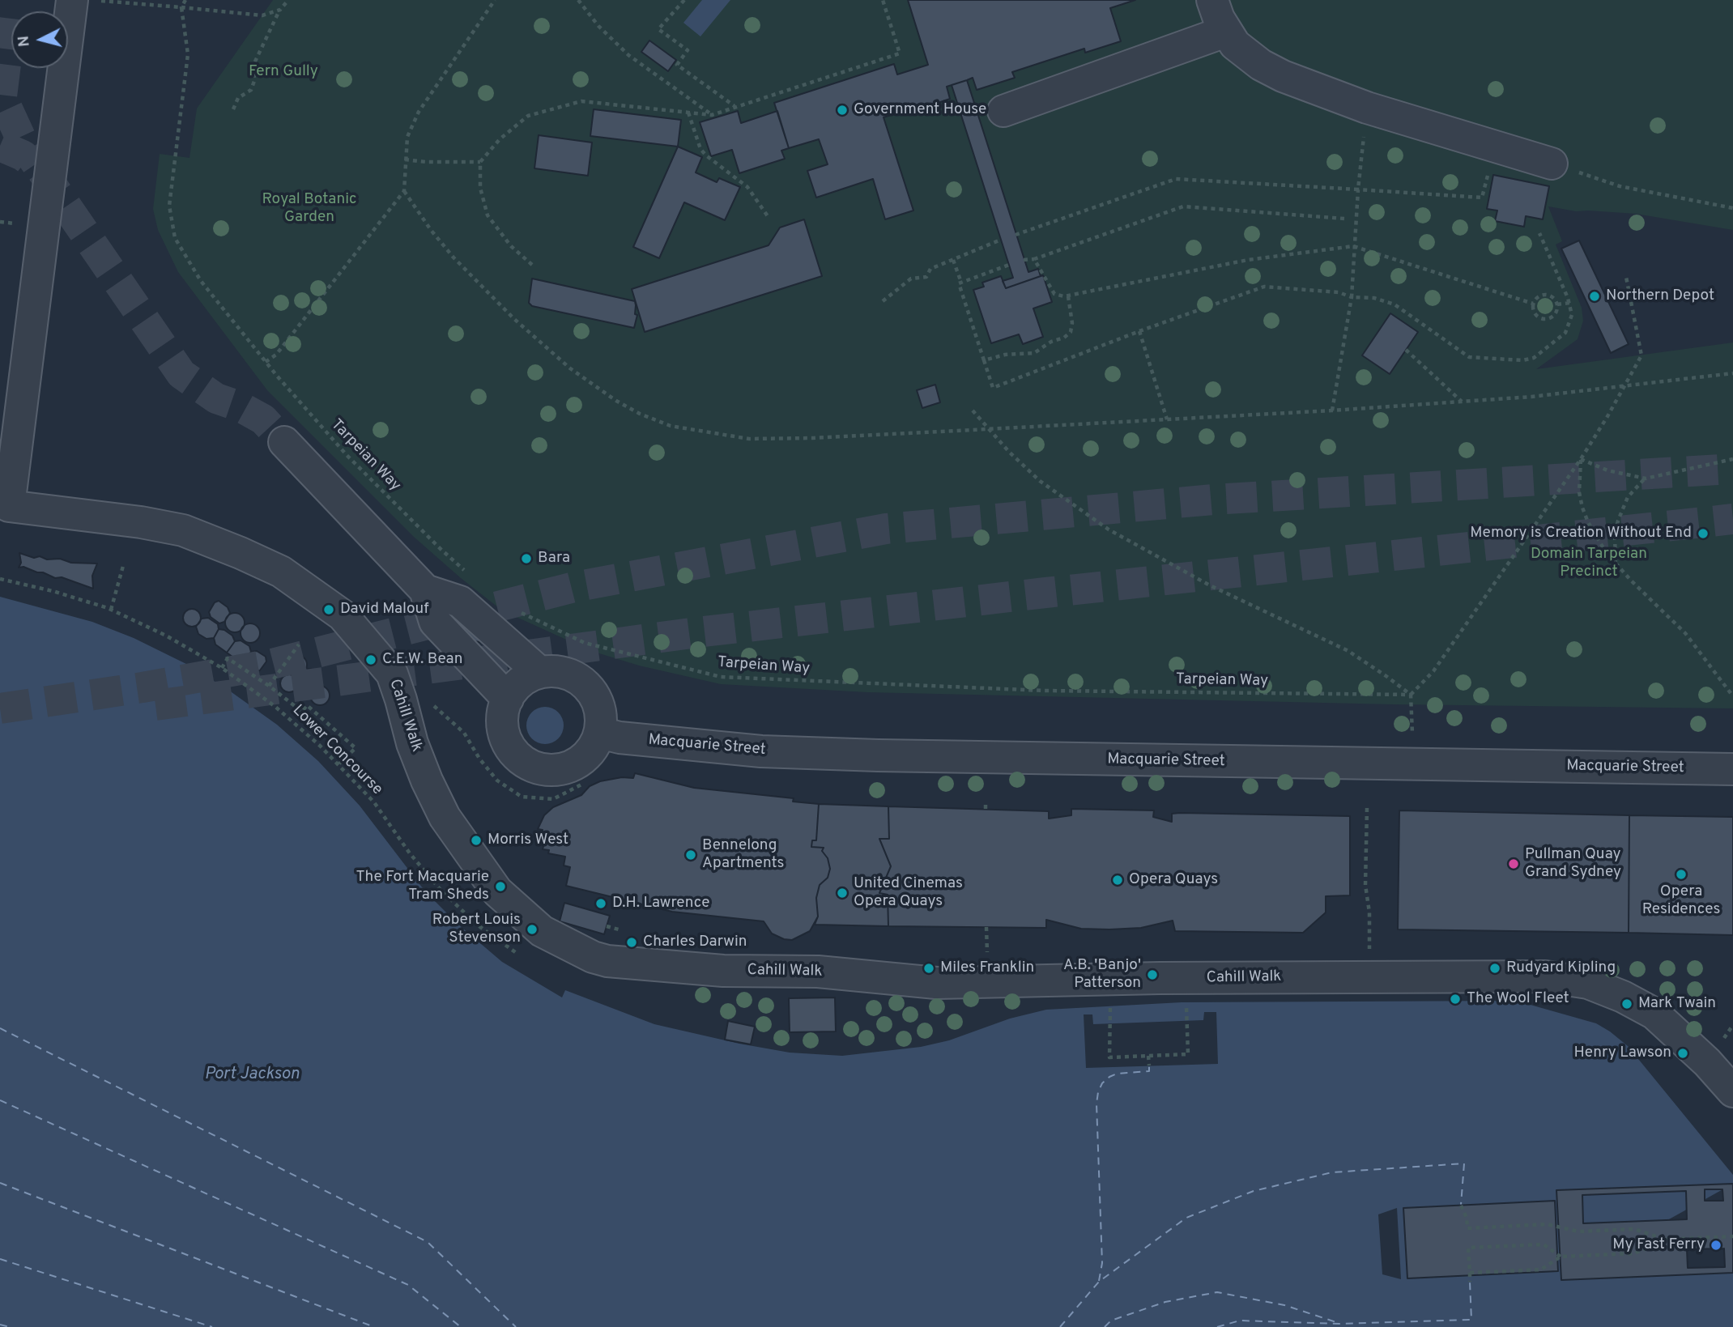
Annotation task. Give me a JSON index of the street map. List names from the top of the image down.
{
  "streets": {
    "street": ["Cahill Walk", "Macquarie Street"],
    "path": ["Tarpeian Way", "Lower Concourse"]
  },
  "water": ["Port Jackson"],
  "parks": ["Fern Gully", "Royal Botanic Garden", "Domain Tarpeian Precinct"],
  "places": [
    "Government House",
    "Northern Depot",
    "Memory is Creation Without End",
    "Bara",
    "David Malouf",
    "C.E.W. Bean",
    "Morris West",
    "Bennelong Apartments",
    "Pullman Quay Grand Sydney",
    "Opera Residences",
    "Opera Quays",
    "The Fort Macquarie Tram Sheds",
    "United Cinemas Opera Quays",
    "D.H. Lawrence",
    "Robert Louis Stevenson",
    "Charles Darwin",
    "Miles Franklin",
    "Rudyard Kipling",
    "A.B. 'Banjo' Patterson",
    "The Wool Fleet",
    "Mark Twain",
    "Henry Lawson",
    "My Fast Ferry"
  ],
  "north": "left"
}
